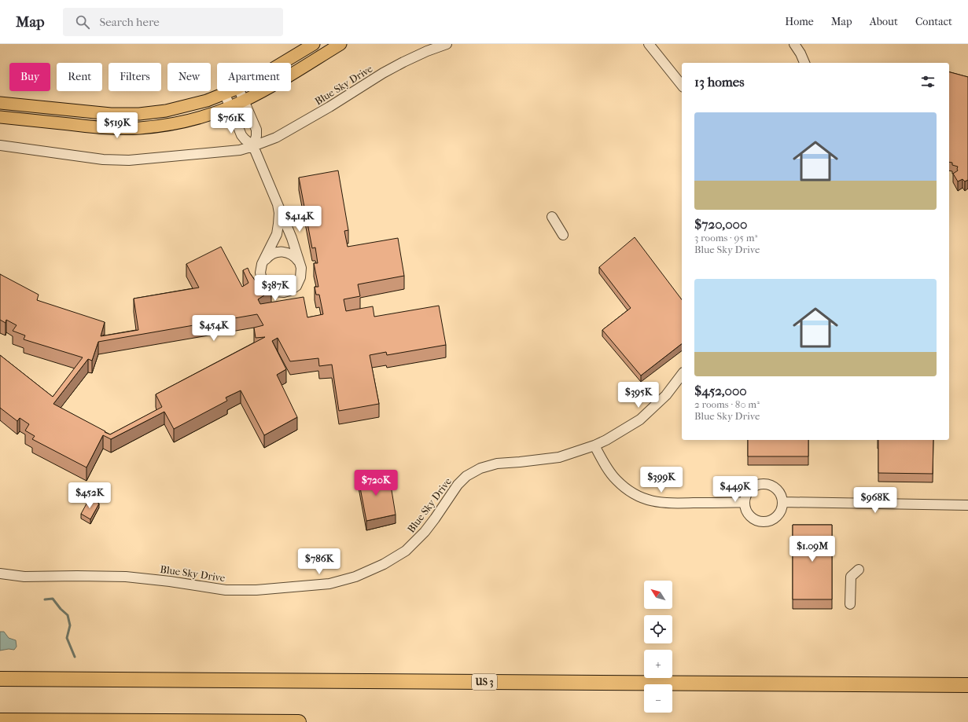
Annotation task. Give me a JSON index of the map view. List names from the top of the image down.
{
  "streets": {
    "highway": ["US 3"],
    "street": ["Blue Sky Drive"]
  },
  "north": "top left",
  "page": {
    "header": "Map",
    "search": "Search here",
    "nav": [
      "Home",
      "Map",
      "About",
      "Contact"
    ],
    "chip": [
      "Buy",
      "Rent",
      "Filters",
      "New",
      "Apartment"
    ],
    "heading": "13 homes",
    "list": [
      {
        "name": "$720,000",
        "note": "3 rooms · 95 m² · Blue Sky Drive"
      },
      {
        "name": "$452,000",
        "note": "2 rooms · 80 m² · Blue Sky Drive"
      }
    ],
    "price": [
      "$761K",
      "$519K",
      "$414K",
      "$387K",
      "$454K",
      "$395K",
      "$399K",
      "$720K",
      "$449K",
      "$452K",
      "$968K",
      "$1.09M",
      "$786K"
    ],
    "map_buttons": ["+", "−"]
  }
}
